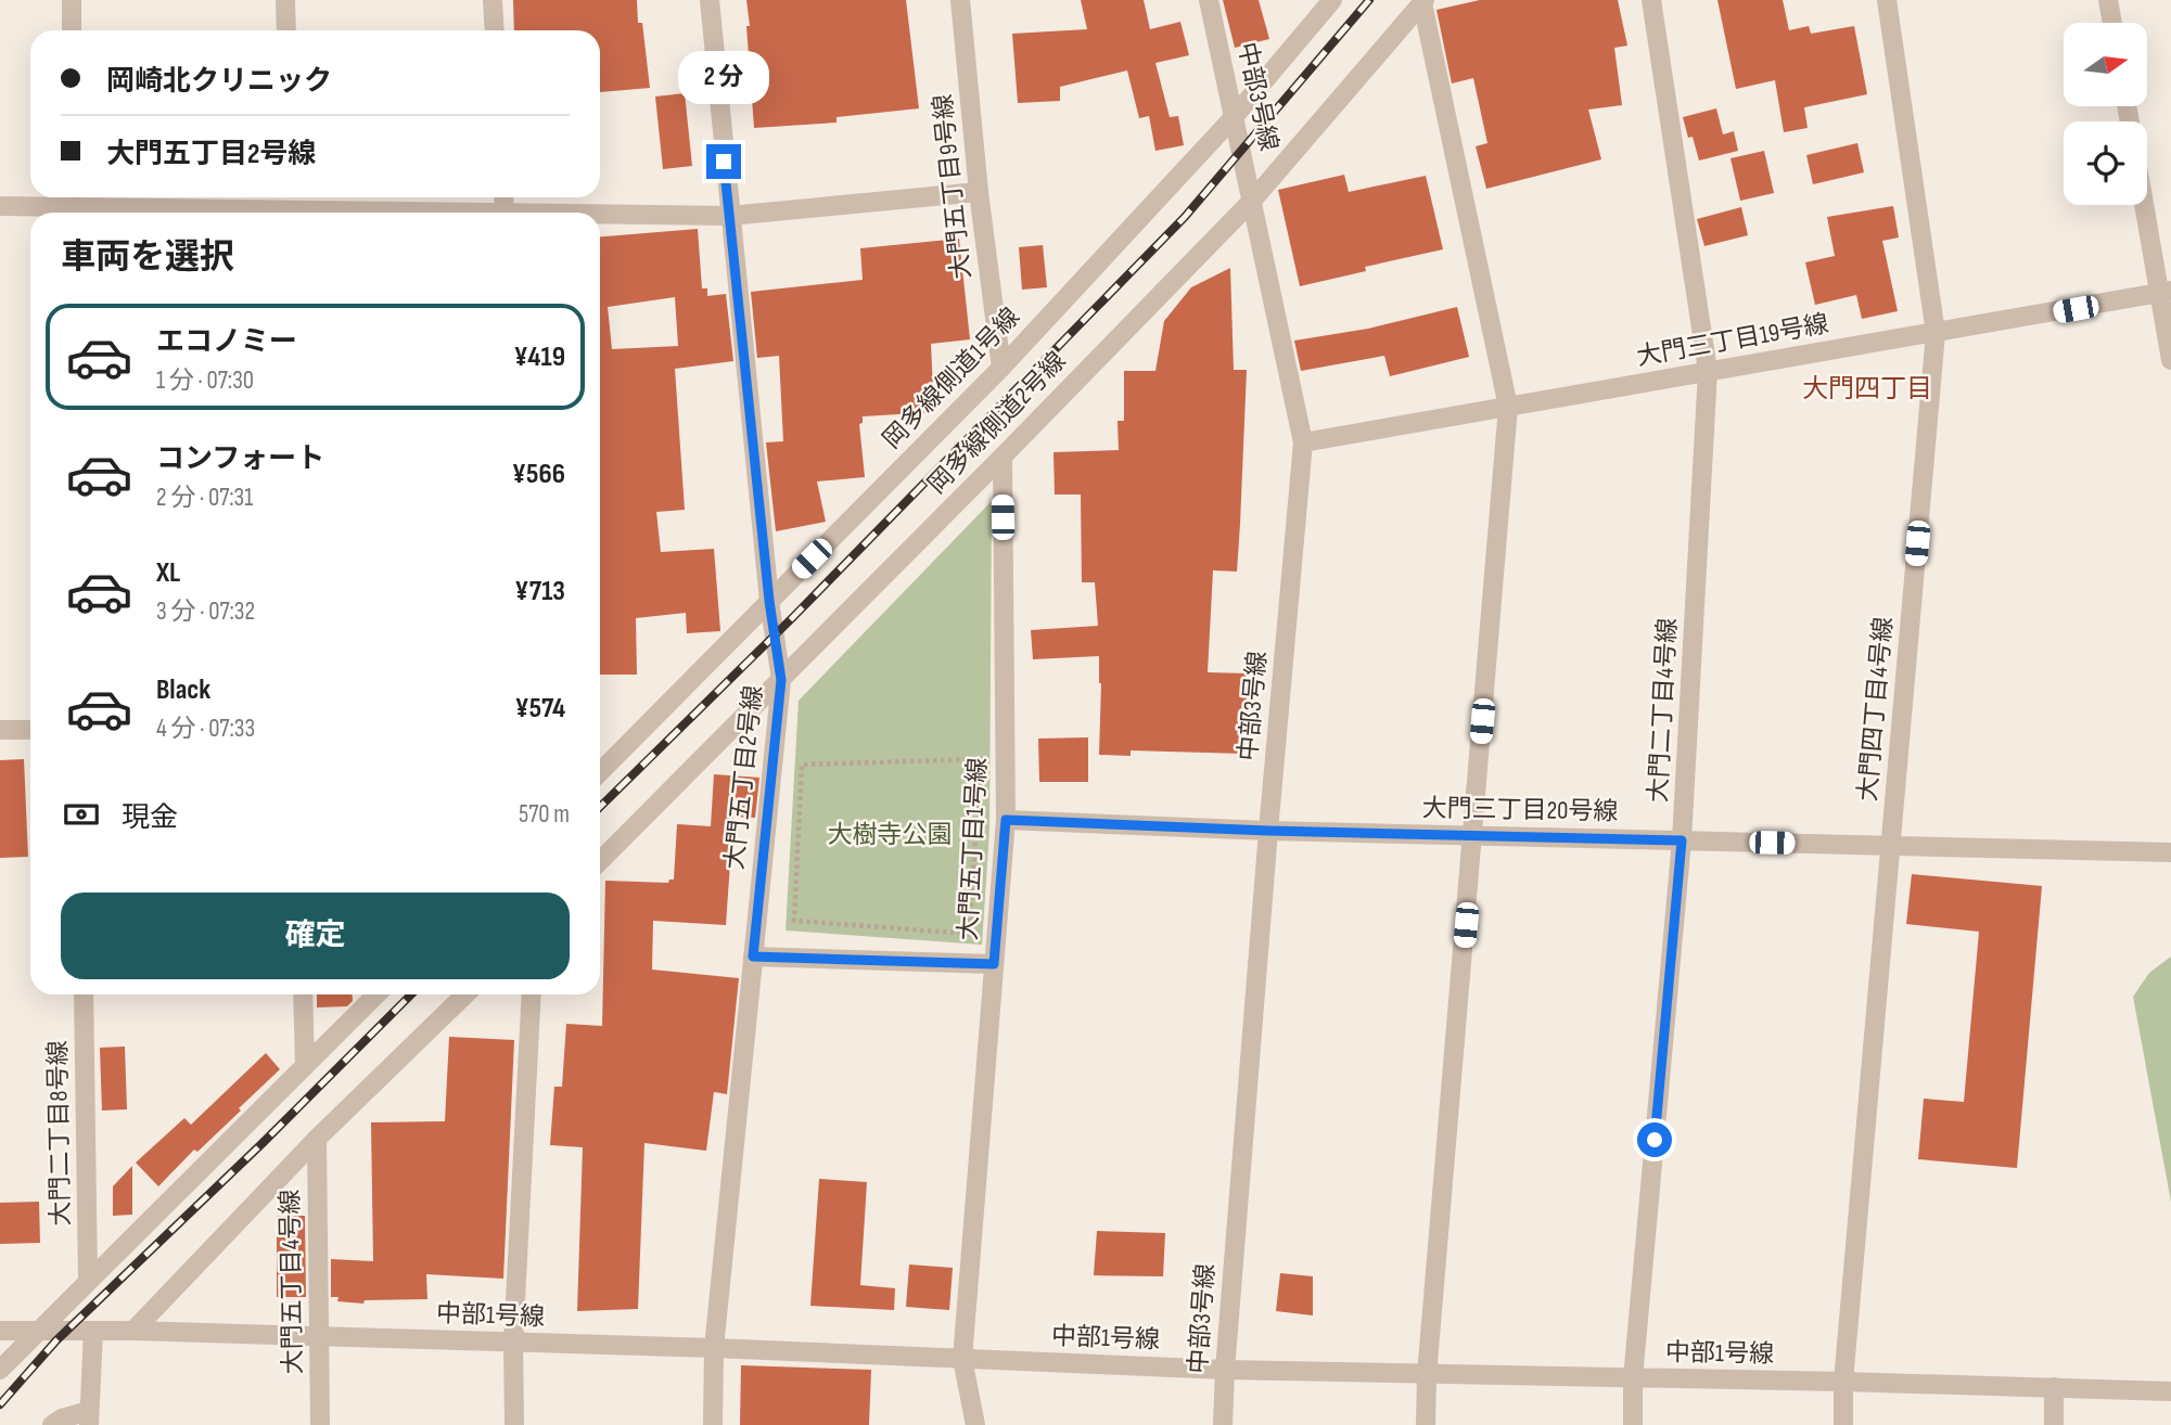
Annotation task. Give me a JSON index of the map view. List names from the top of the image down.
{
  "streets": {
    "street": [
      "中部3号線",
      "大門五丁目9号線",
      "大門三丁目19号線",
      "岡多線側道1号線",
      "岡多線側道2号線",
      "大門四丁目4号線",
      "大門二丁目4号線",
      "大門五丁目2号線",
      "大門三丁目20号線",
      "大門五丁目1号線",
      "大門二丁目8号線",
      "大門五丁目4号線",
      "中部1号線"
    ]
  },
  "crossings": [
    ["中部3号線", "大門三丁目19号線"],
    ["中部3号線", "岡多線側道1号線"],
    ["中部3号線", "岡多線側道2号線"],
    ["中部3号線", "大門三丁目20号線"],
    ["中部3号線", "中部1号線"],
    ["大門五丁目9号線", "岡多線側道1号線"],
    ["大門三丁目19号線", "大門四丁目4号線"],
    ["大門三丁目19号線", "大門二丁目4号線"],
    ["岡多線側道1号線", "大門五丁目2号線"],
    ["岡多線側道2号線", "大門五丁目2号線"],
    ["岡多線側道2号線", "大門五丁目1号線"],
    ["大門四丁目4号線", "大門三丁目20号線"],
    ["大門四丁目4号線", "中部1号線"],
    ["大門二丁目4号線", "大門三丁目20号線"],
    ["大門二丁目4号線", "中部1号線"],
    ["大門五丁目2号線", "中部1号線"],
    ["大門三丁目20号線", "大門五丁目1号線"],
    ["大門五丁目1号線", "中部1号線"],
    ["大門五丁目4号線", "中部1号線"]
  ],
  "districts": ["大門四丁目"],
  "parks": ["大樹寺公園"],
  "north": "right",
  "page": {
    "banner": ["岡崎北クリニック", "大門五丁目2号線"],
    "bubble": "2 分",
    "heading": "車両を選択",
    "list": [
      {
        "name": "エコノミー",
        "note": "1 分 · 07:30",
        "value": "¥419"
      },
      {
        "name": "コンフォート",
        "note": "2 分 · 07:31",
        "value": "¥566"
      },
      {
        "name": "XL",
        "note": "3 分 · 07:32",
        "value": "¥713"
      },
      {
        "name": "Black",
        "note": "4 分 · 07:33",
        "value": "¥574"
      }
    ],
    "pay": ["現金", "570 m"],
    "buttons": "確定"
  }
}
